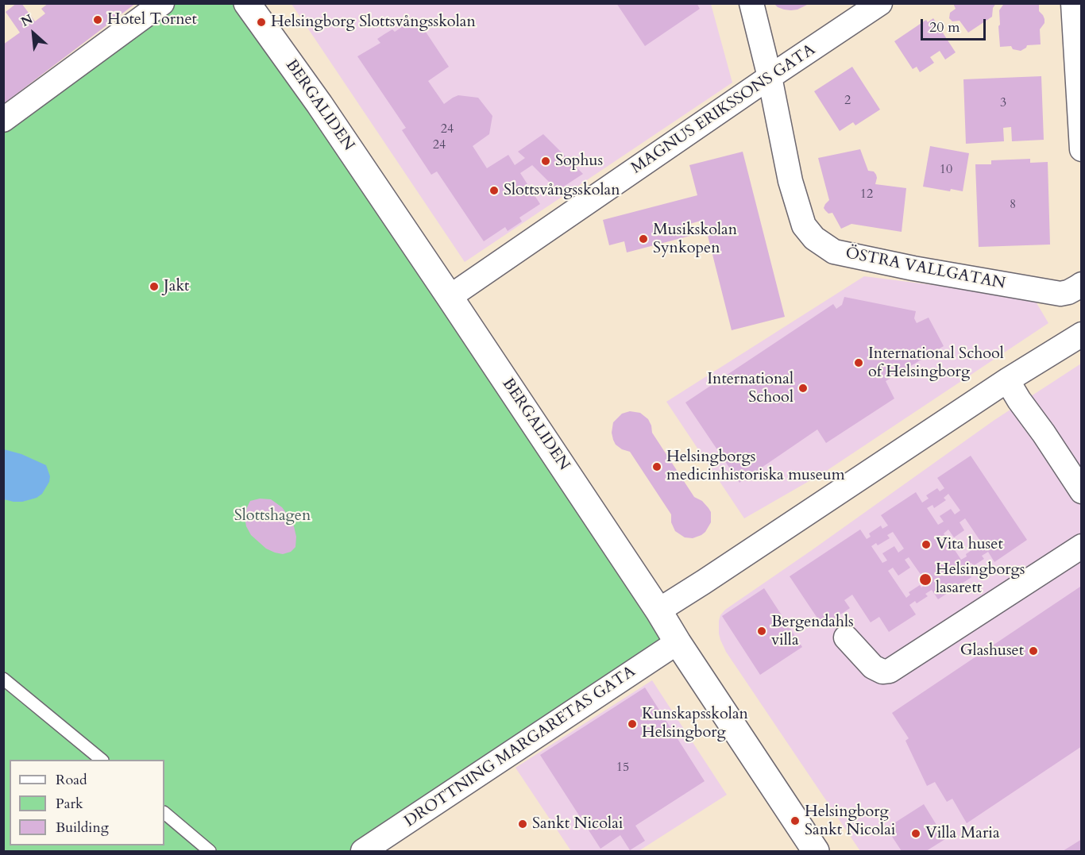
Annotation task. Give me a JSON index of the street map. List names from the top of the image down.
{
  "streets": {
    "street": [
      "BERGALIDEN",
      "MAGNUS ERIKSSONS GATA",
      "ÖSTRA VALLGATAN",
      "DROTTNING MARGARETAS GATA"
    ]
  },
  "crossings": [
    ["BERGALIDEN", "MAGNUS ERIKSSONS GATA"],
    ["BERGALIDEN", "DROTTNING MARGARETAS GATA"],
    ["MAGNUS ERIKSSONS GATA", "ÖSTRA VALLGATAN"]
  ],
  "parks": ["Slottshagen"],
  "places": [
    "Hotel Tornet",
    "Helsingborg Slottsvångsskolan",
    "Sophus",
    "Slottsvångsskolan",
    "Musikskolan Synkopen",
    "Jakt",
    "International School of Helsingborg",
    "International School",
    "Helsingborgs medicinhistoriska museum",
    "Vita huset",
    "Helsingborgs lasarett",
    "Bergendahls villa",
    "Glashuset",
    "Kunskapsskolan Helsingborg",
    "Helsingborg Sankt Nicolai",
    "Sankt Nicolai",
    "Villa Maria"
  ],
  "house_numbers": [
    "2",
    "3",
    "24",
    "24",
    "10",
    "12",
    "8",
    "15"
  ],
  "legend": ["Road", "Park", "Building"],
  "scale_bar": "20 m",
  "north": "top left"
}
